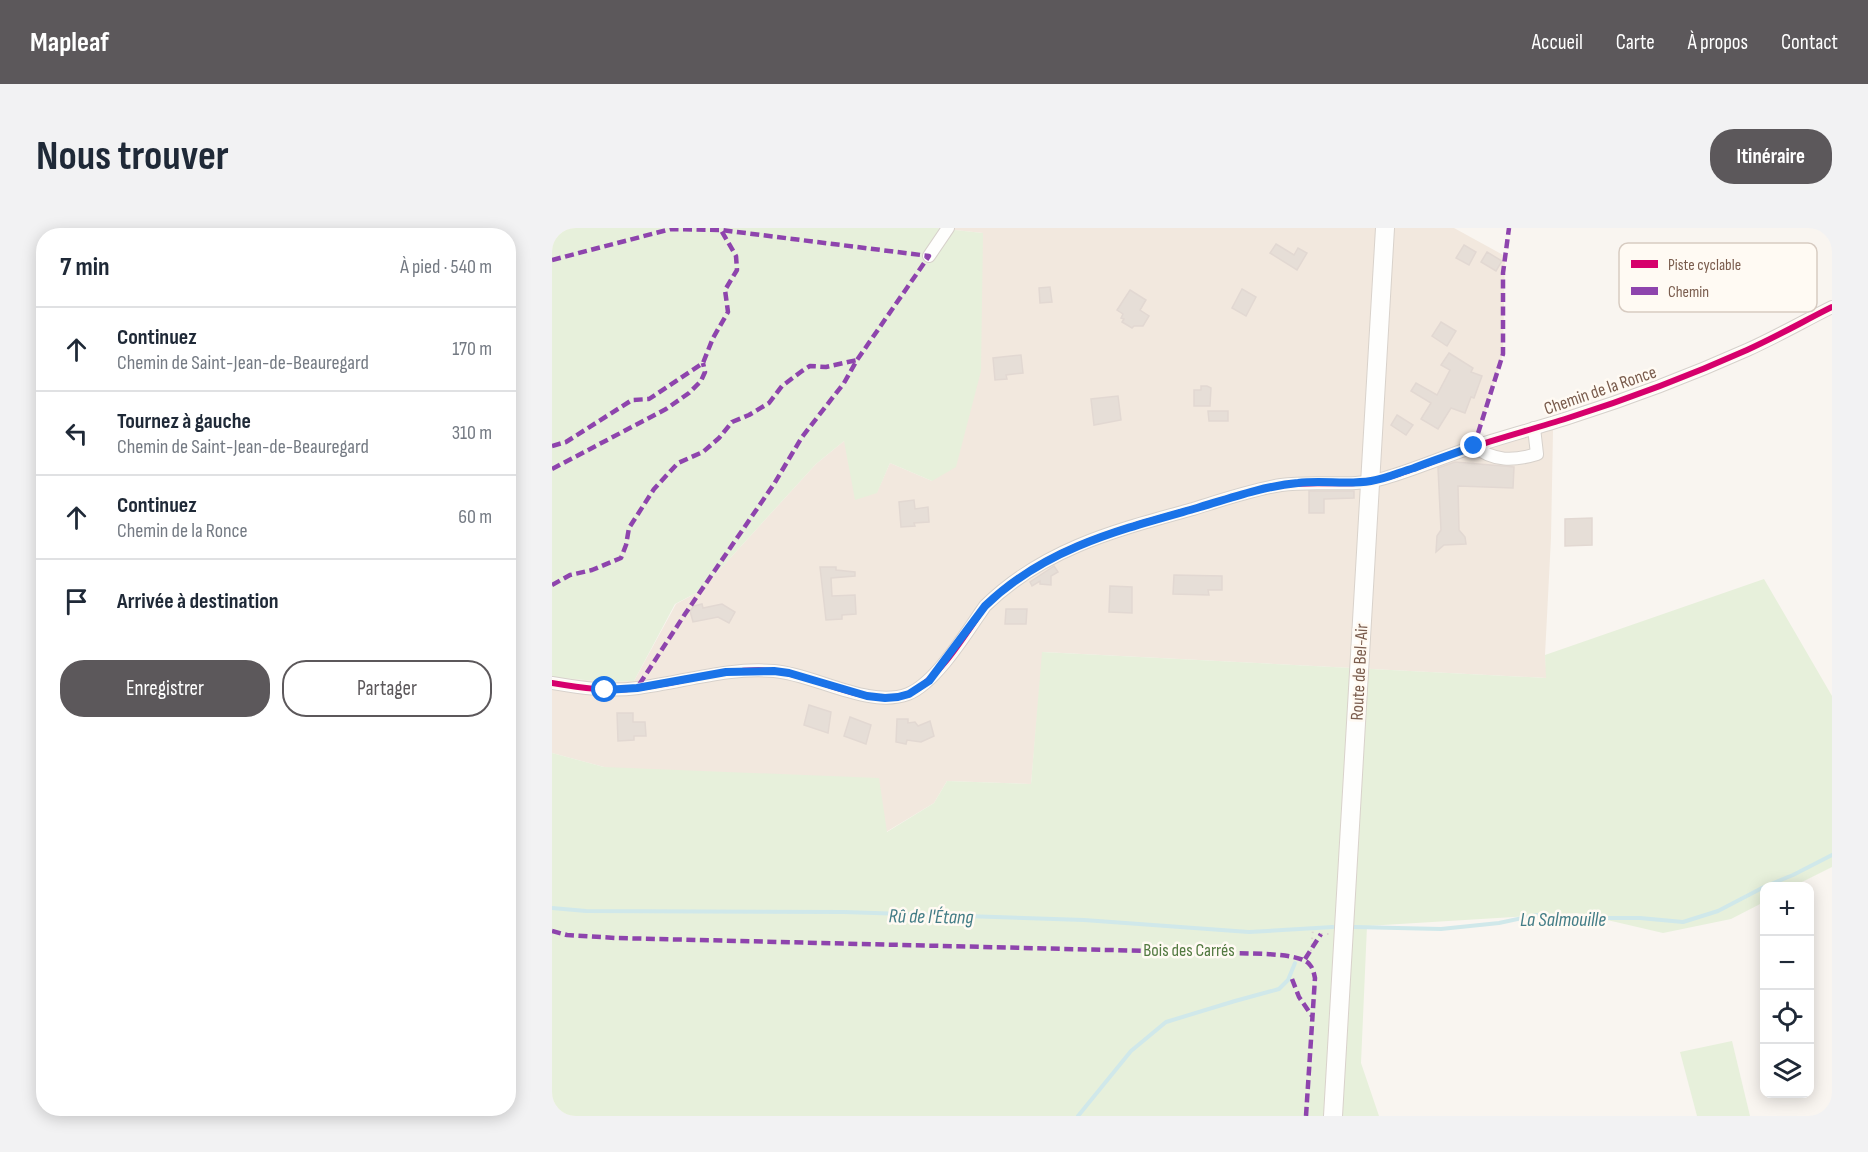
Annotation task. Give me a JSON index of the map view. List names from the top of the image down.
{
  "streets": {
    "main road": ["Route de Bel-Air"],
    "street": ["Chemin de la Ronce"]
  },
  "crossings": [
    ["Chemin de la Ronce", "Route de Bel-Air"]
  ],
  "water": ["Rû de l'Étang", "La Salmouille"],
  "parks": ["Bois des Carrés"],
  "legend": ["Piste cyclable", "Chemin"],
  "page": {
    "header": "Mapleaf",
    "nav": [
      "Accueil",
      "Carte",
      "À propos",
      "Contact"
    ],
    "buttons": [
      "Itinéraire",
      ["Enregistrer", "Partager"]
    ],
    "title": "Nous trouver",
    "heading": ["7 min", "À pied · 540 m"],
    "list": [
      ["Continuez", "Chemin de Saint-Jean-de-Beauregard", "170 m"],
      ["Tournez à gauche", "Chemin de Saint-Jean-de-Beauregard", "310 m"],
      ["Continuez", "Chemin de la Ronce", "60 m"],
      "Arrivée à destination"
    ],
    "map_buttons": ["+", "−"]
  }
}
